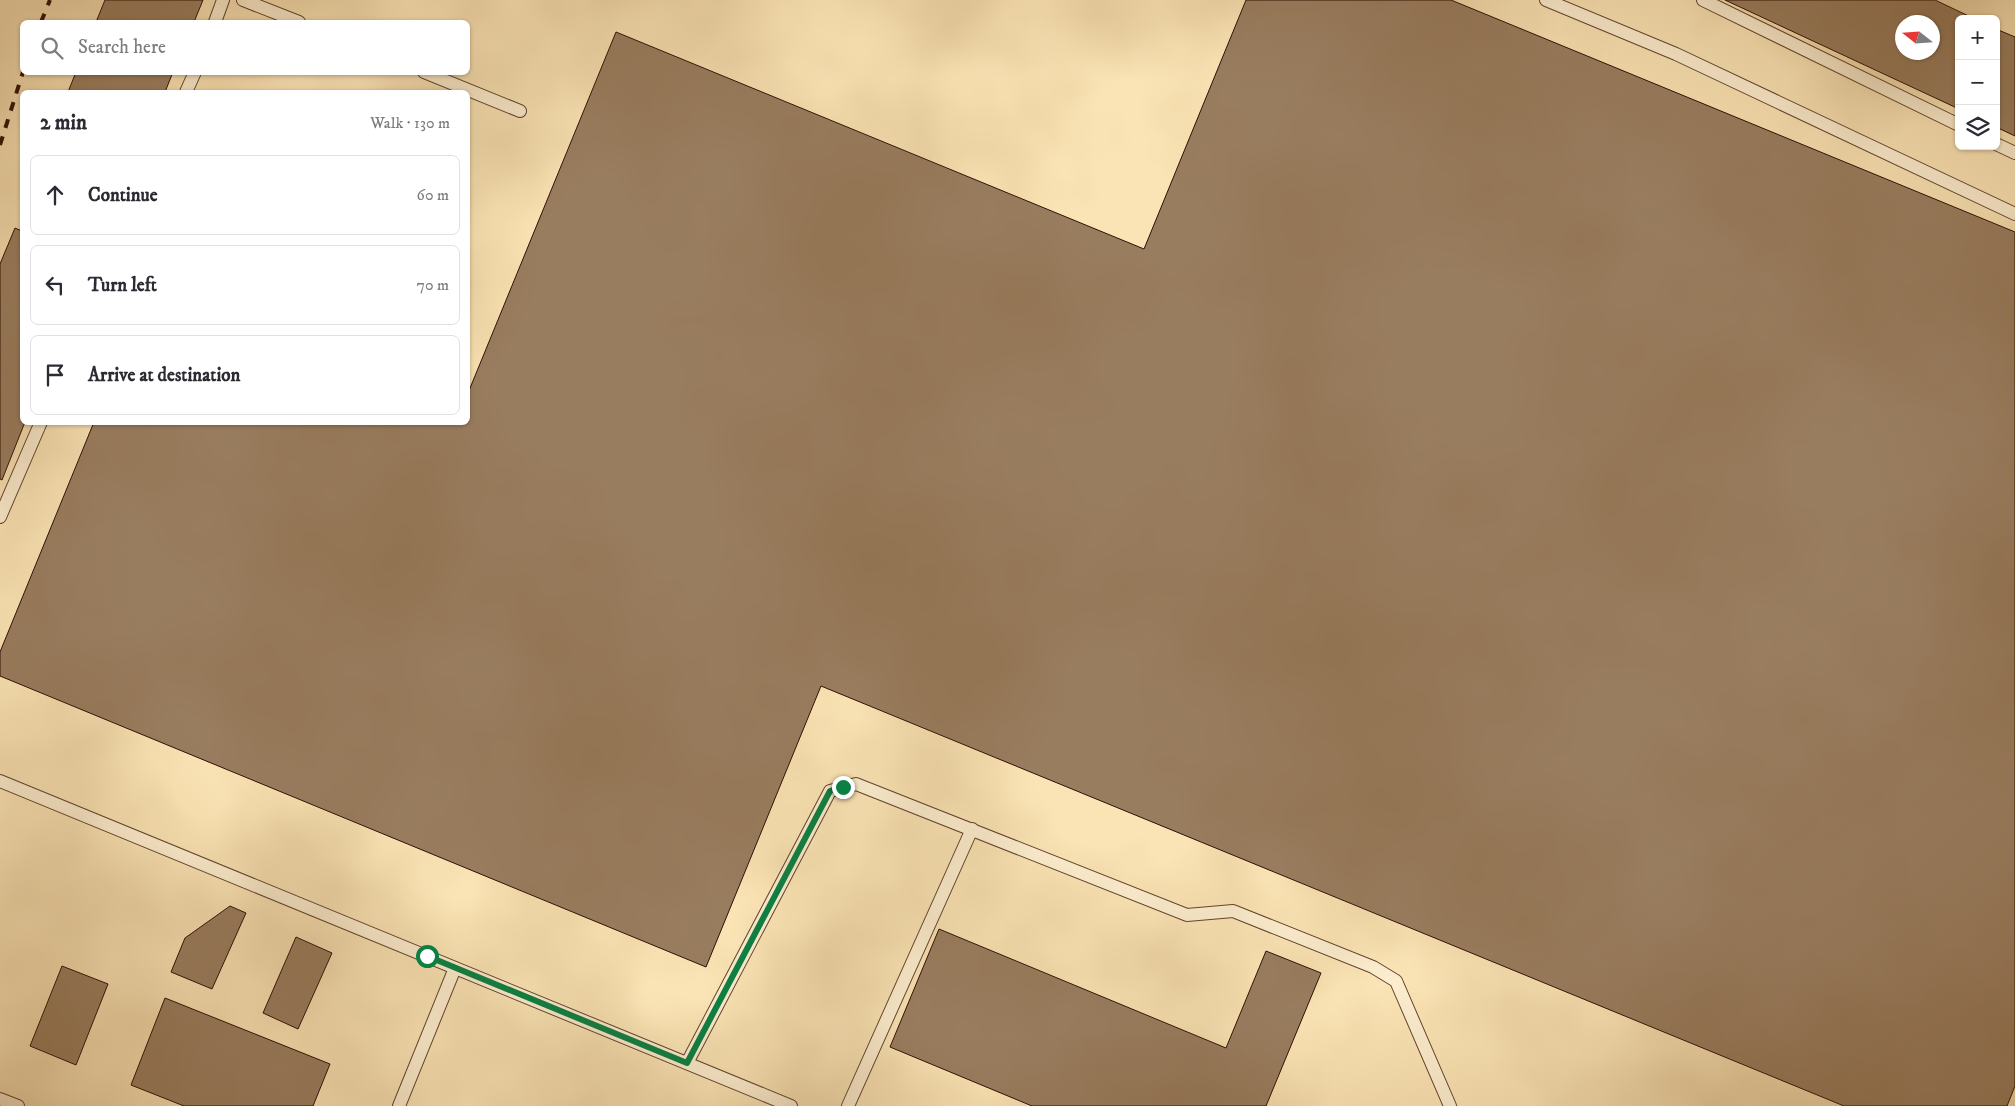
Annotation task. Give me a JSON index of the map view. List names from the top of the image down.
{
  "north": "left",
  "page": {
    "map_buttons": ["+", "−"],
    "search": "Search here",
    "heading": ["2 min", "Walk · 130 m"],
    "list": [
      ["Continue", "60 m"],
      ["Turn left", "70 m"],
      "Arrive at destination"
    ]
  }
}
